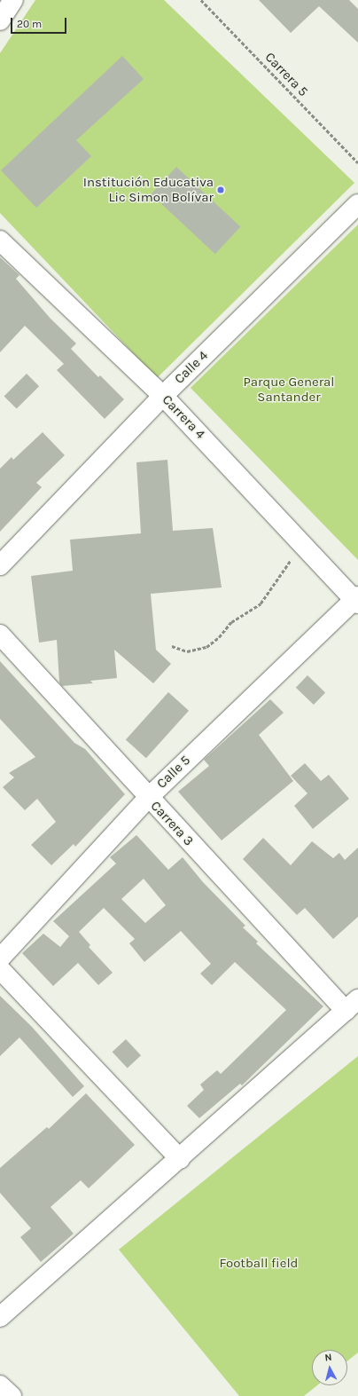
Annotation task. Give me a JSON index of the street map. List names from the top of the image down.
{
  "streets": {
    "street": [
      "Calle 4",
      "Carrera 4",
      "Calle 5",
      "Carrera 3"
    ],
    "path": ["Carrera 5"]
  },
  "crossings": [
    ["Calle 4", "Carrera 4"],
    ["Carrera 4", "Calle 5"],
    ["Calle 5", "Carrera 3"]
  ],
  "parks": ["Parque General Santander", "Football field"],
  "places": ["Institución Educativa Lic Simon Bolívar"],
  "scale_bar": "20 m",
  "north": "top"
}
